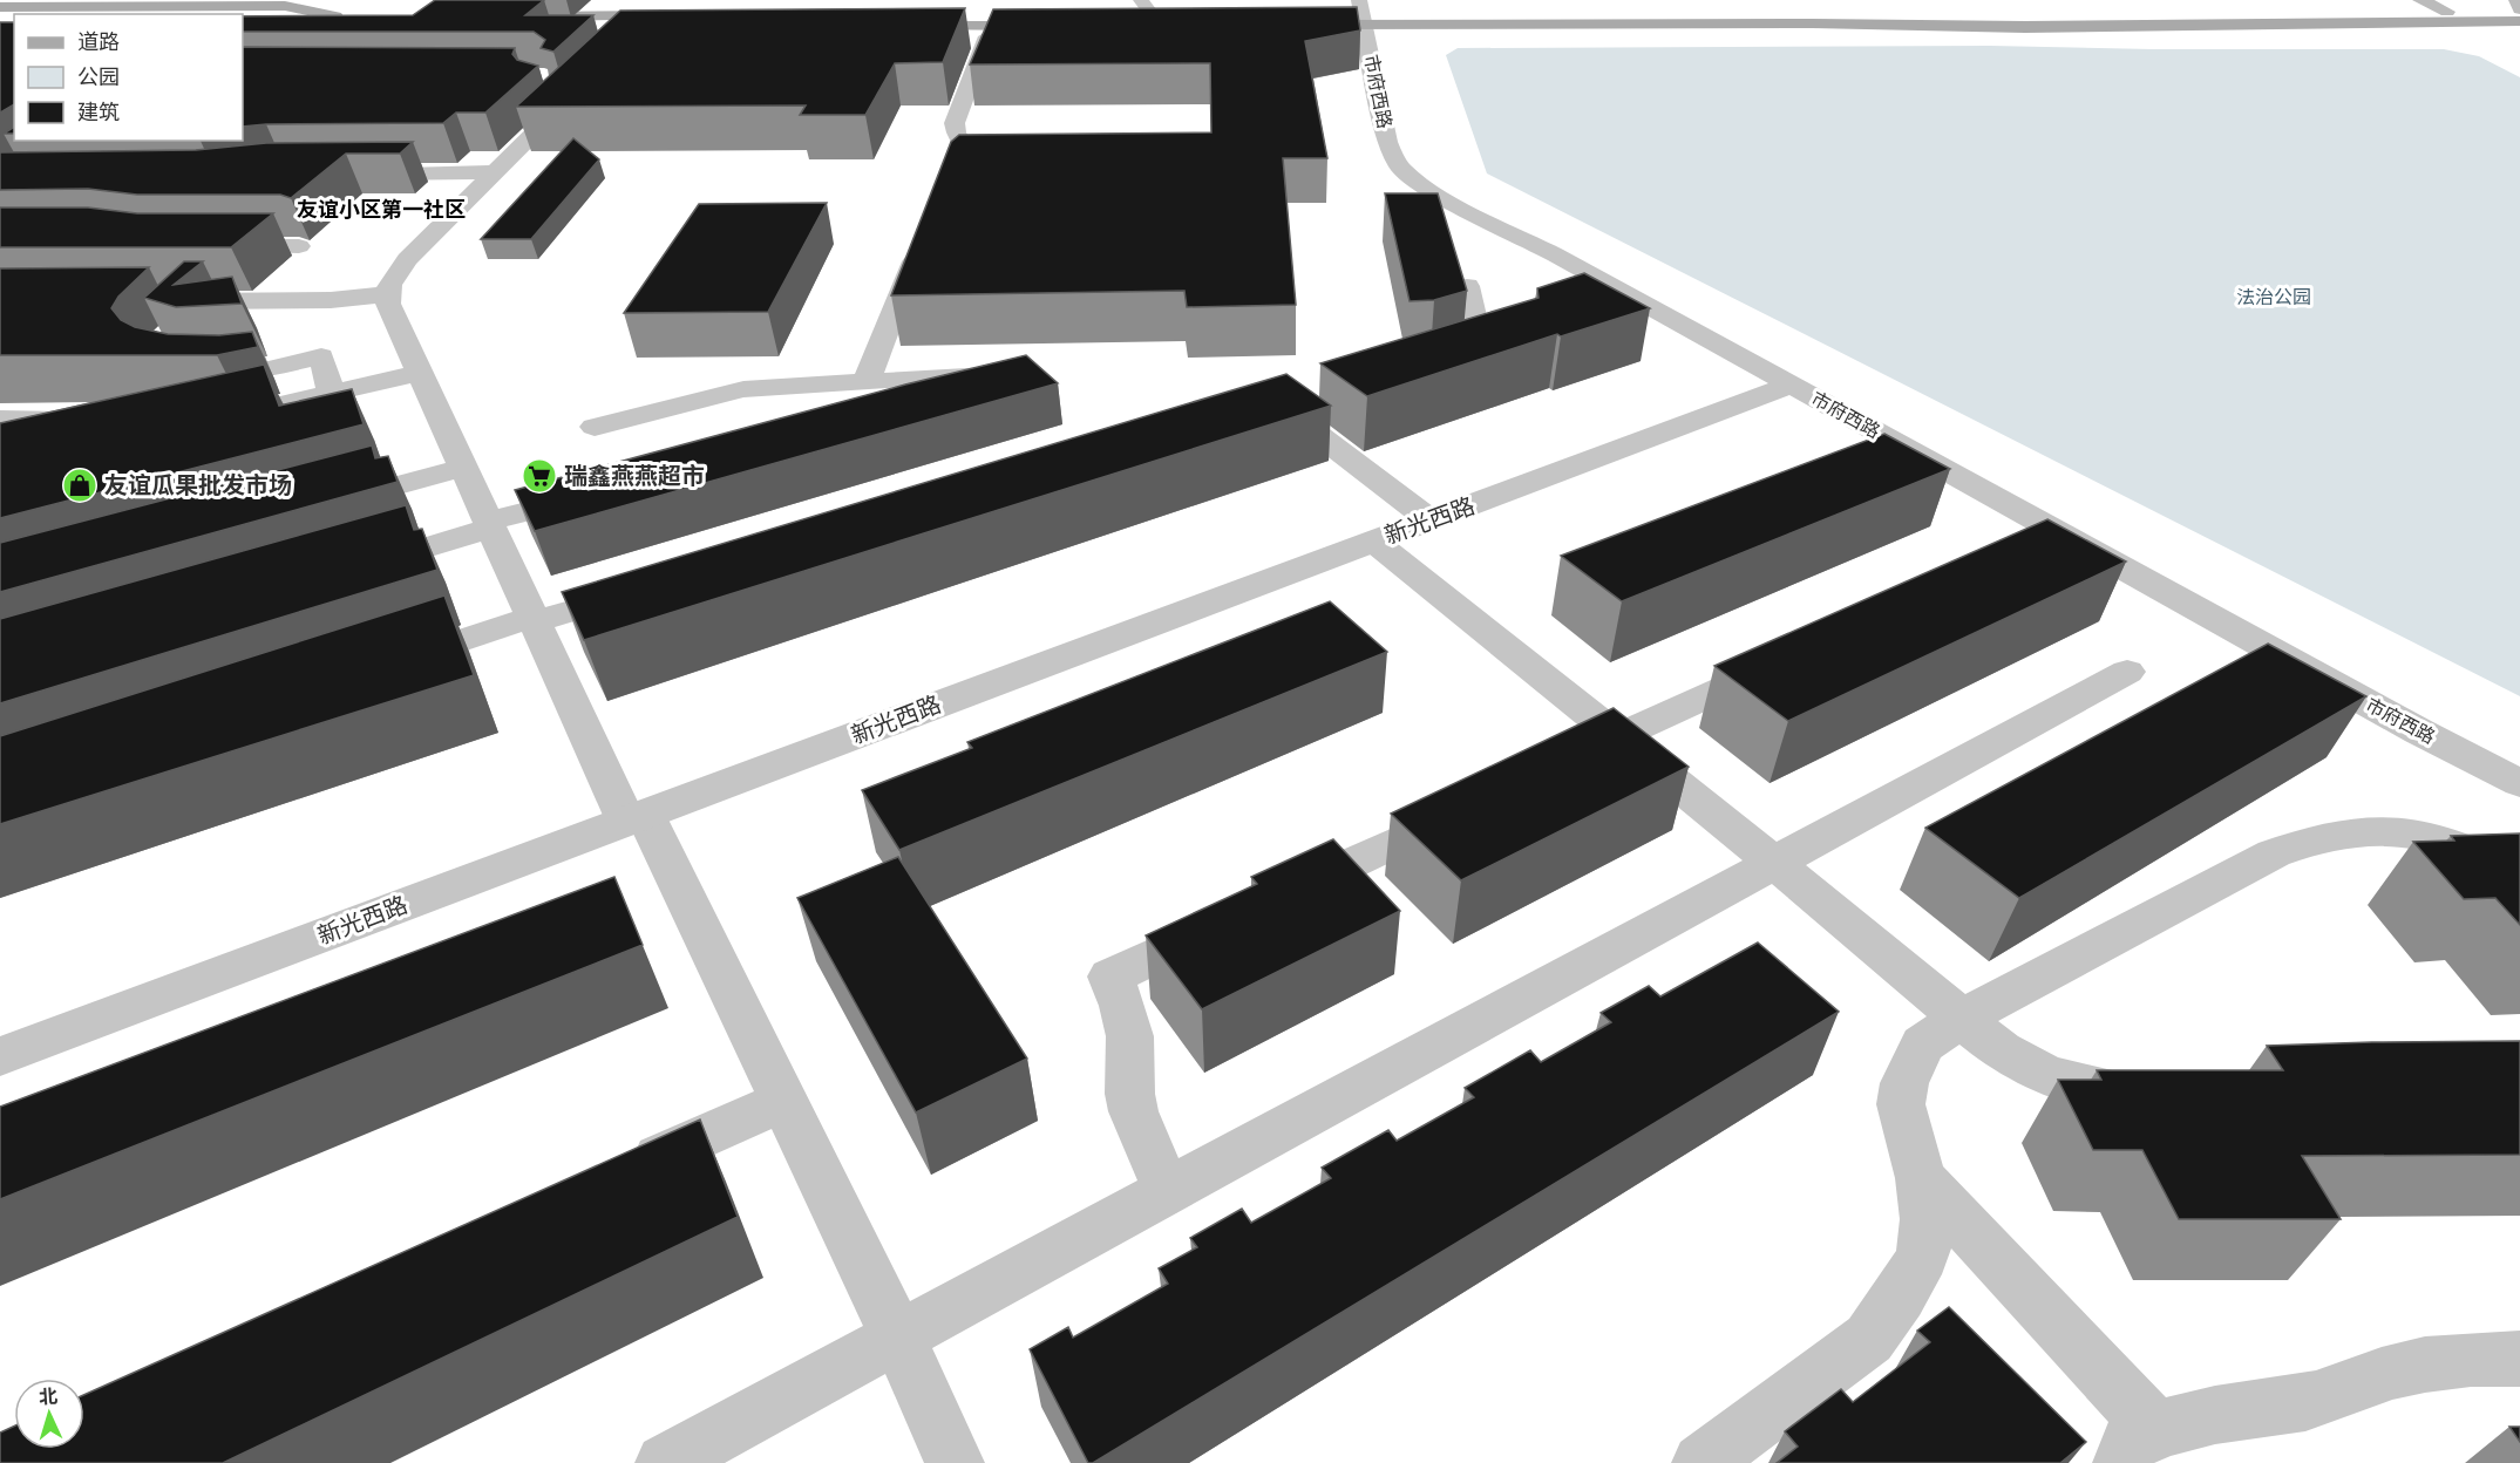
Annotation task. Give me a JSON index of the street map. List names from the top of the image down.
{
  "streets": {
    "street": ["市府西路", "新光西路"]
  },
  "crossings": [
    ["市府西路", "新光西路"]
  ],
  "districts": ["友谊小区第一社区"],
  "parks": ["法治公园"],
  "places": {
    "supermarket": ["瑞鑫燕燕超市"],
    "shop": ["友谊瓜果批发市场"]
  },
  "legend": ["道路", "公园", "建筑"],
  "north": "top"
}
